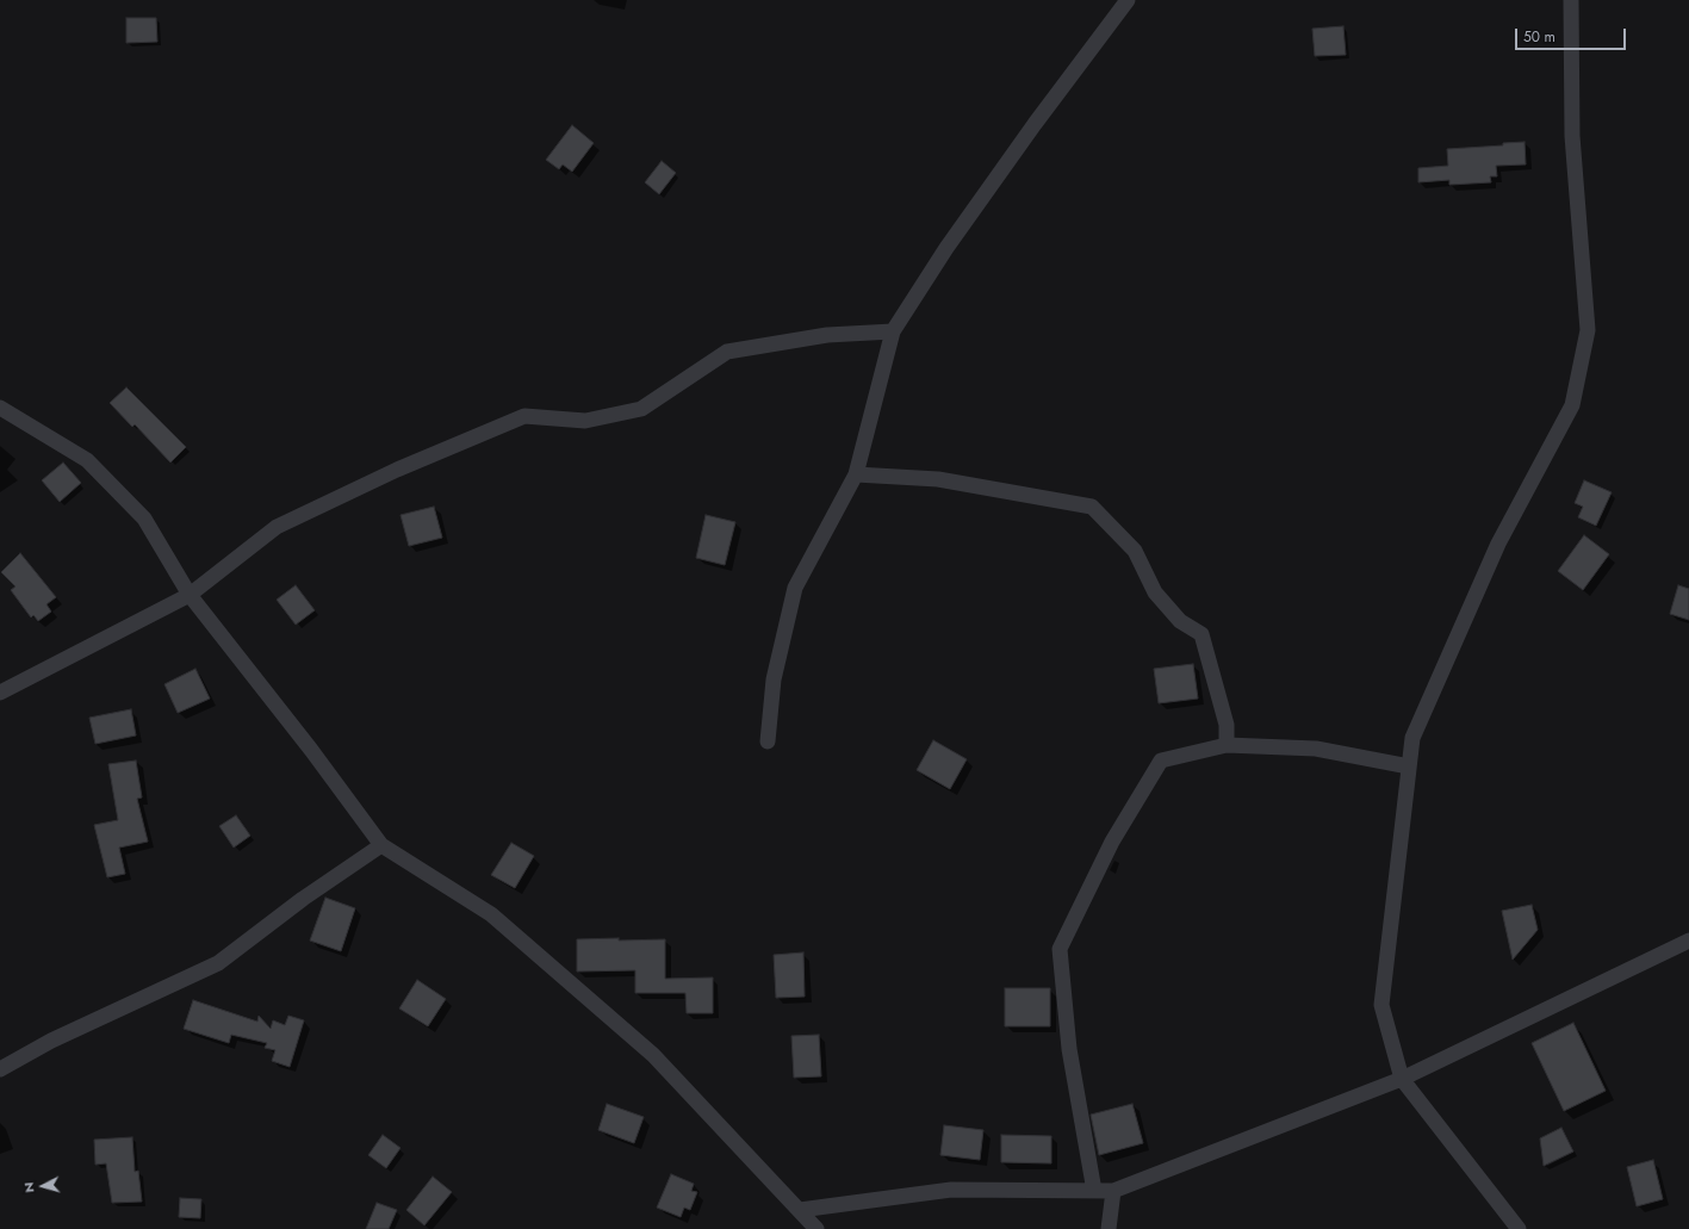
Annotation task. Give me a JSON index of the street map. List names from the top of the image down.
{
  "scale_bar": "50 m",
  "north": "left"
}
